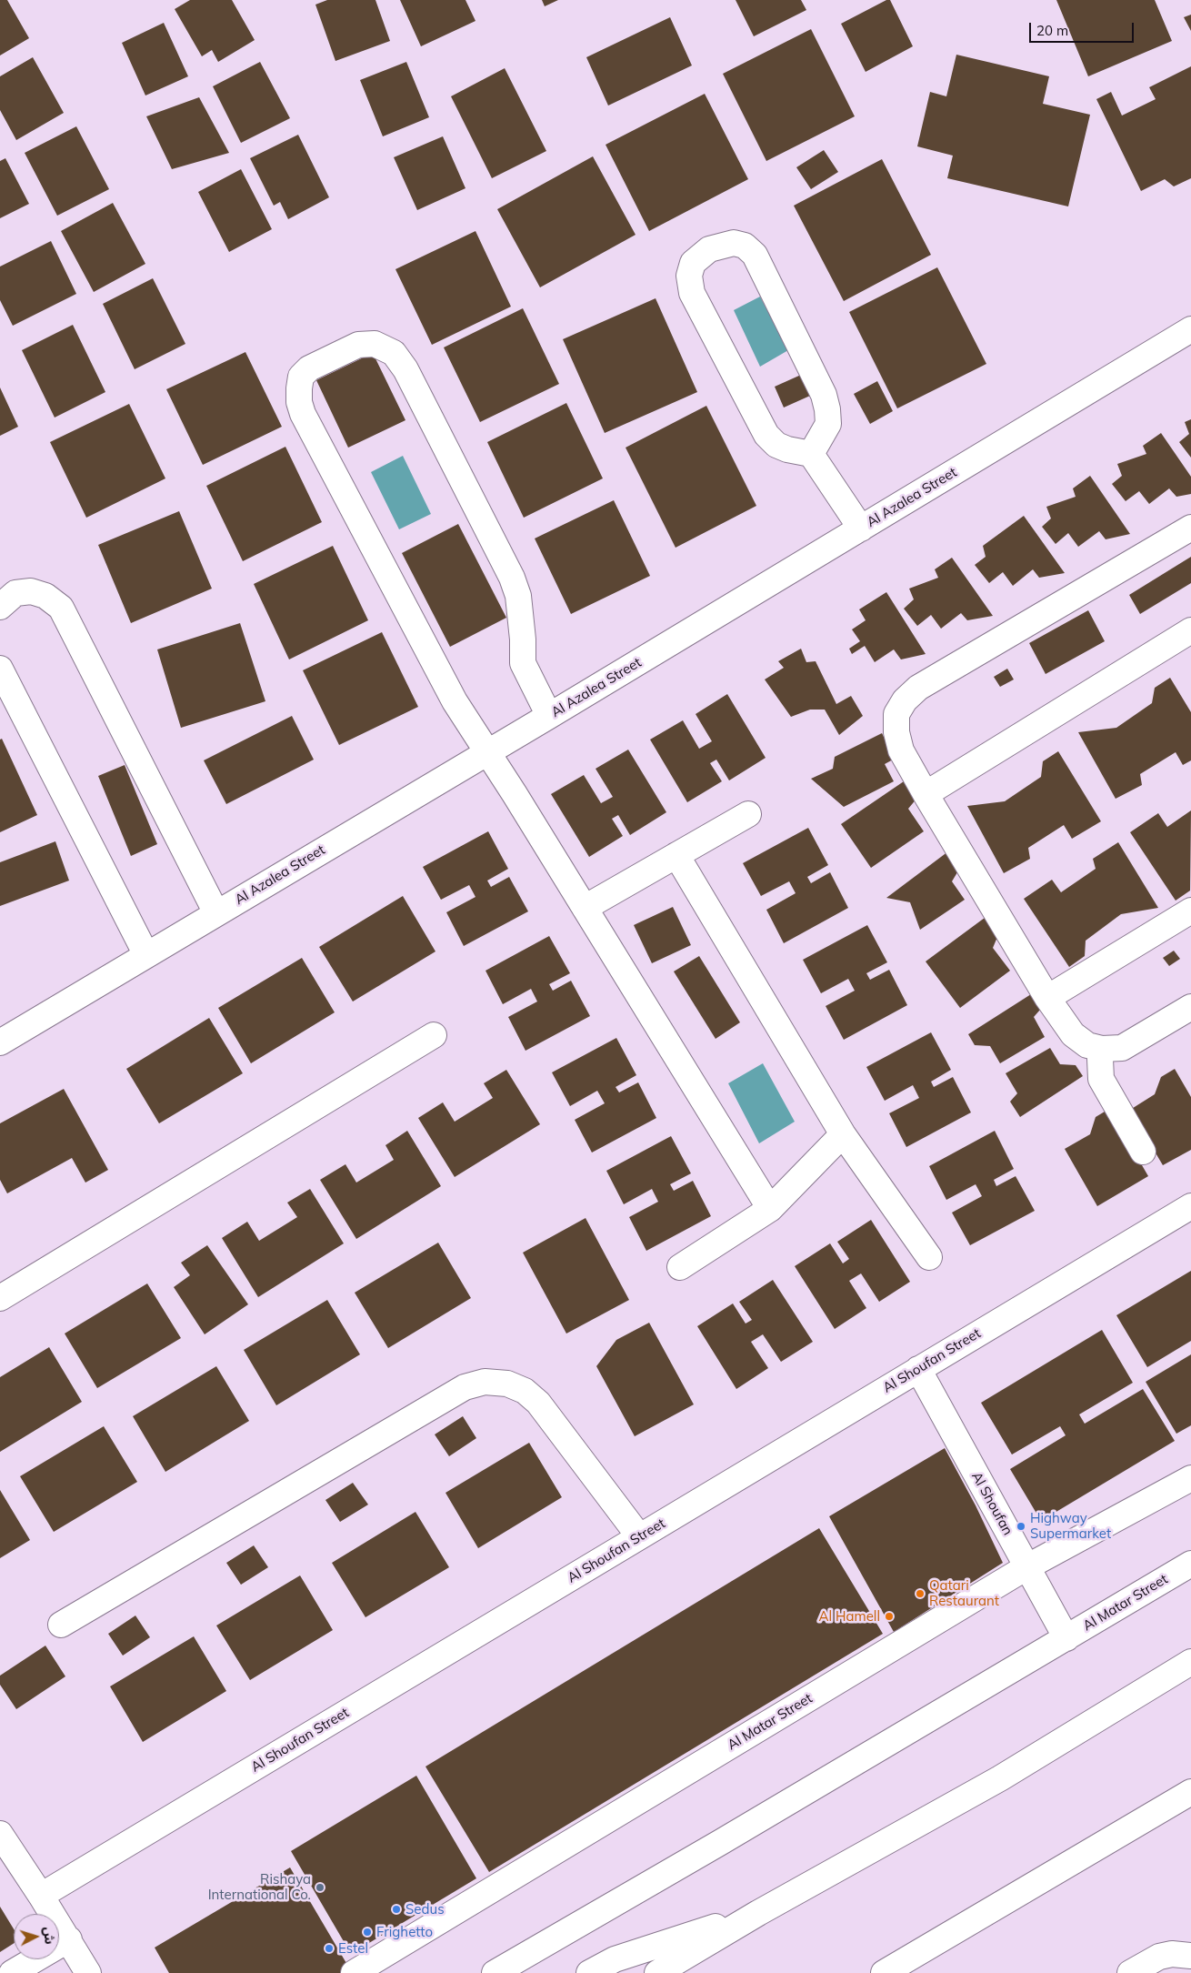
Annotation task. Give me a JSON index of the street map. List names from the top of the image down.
{
  "streets": {
    "main road": [
      "Al Azalea Street",
      "Al Shoufan Street",
      "Al Shoufan",
      "Al Matar Street"
    ]
  },
  "crossings": [
    ["Al Shoufan Street", "Al Shoufan"],
    ["Al Shoufan", "Al Matar Street"]
  ],
  "places": [
    "Highway Supermarket",
    "Qatari Restaurant",
    "Al Hamell",
    "Rishaya International Co.",
    "Sedus",
    "Frighetto",
    "Estel"
  ],
  "scale_bar": "20 m",
  "north": "right"
}
